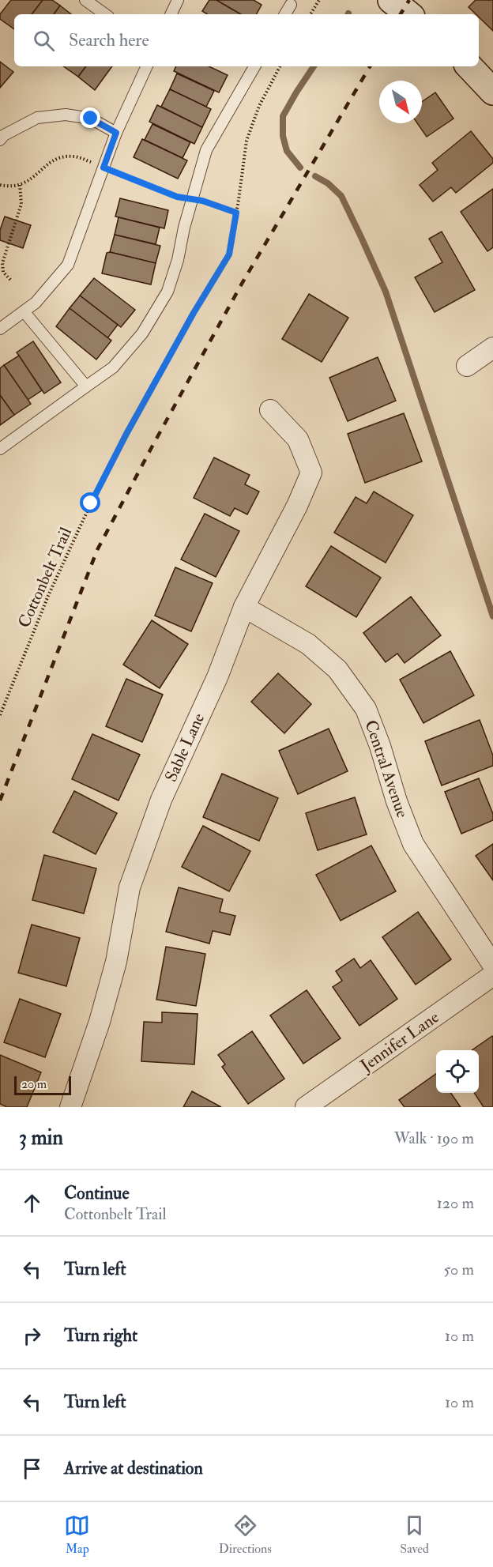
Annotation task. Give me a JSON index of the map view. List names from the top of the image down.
{
  "streets": {
    "street": ["Sable Lane", "Central Avenue", "Jennifer Lane"],
    "path": ["Cottonbelt Trail"]
  },
  "crossings": [
    ["Sable Lane", "Central Avenue"]
  ],
  "scale_bar": "20 m",
  "north": "bottom right",
  "page": {
    "search": "Search here",
    "scale": "20 m",
    "heading": ["3 min", "Walk · 190 m"],
    "list": [
      ["Continue", "Cottonbelt Trail", "120 m"],
      ["Turn left", "50 m"],
      ["Turn right", "10 m"],
      ["Turn left", "10 m"],
      "Arrive at destination"
    ],
    "nav": ["Map", "Directions", "Saved"]
  }
}
